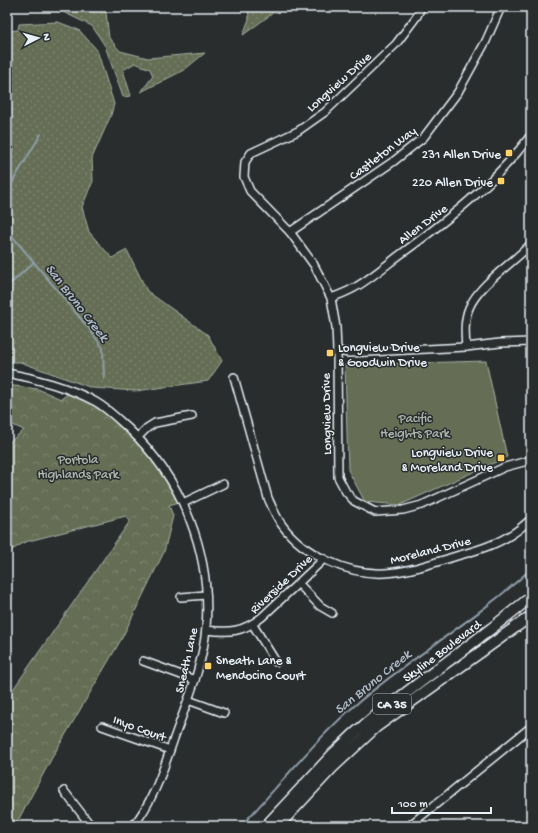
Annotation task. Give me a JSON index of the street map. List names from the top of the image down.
{
  "streets": {
    "main road": ["Skyline Boulevard", "CA 35"],
    "street": [
      "Longview Drive",
      "Castleton Way",
      "Allen Drive",
      "Moreland Drive",
      "Riverside Drive",
      "Sneath Lane",
      "Inyo Court"
    ]
  },
  "crossings": [
    ["Longview Drive", "Castleton Way"],
    ["Longview Drive", "Allen Drive"],
    ["Moreland Drive", "Riverside Drive"],
    ["Riverside Drive", "Sneath Lane"],
    ["Sneath Lane", "Inyo Court"]
  ],
  "water": ["San Bruno Creek"],
  "parks": ["Pacific Heights Park", "Portola Highlands Park"],
  "places": {
    "transit": [
      "231 Allen Drive",
      "220 Allen Drive",
      "Longview Drive & Goodwin Drive",
      "Longview Drive & Moreland Drive",
      "Sneath Lane & Mendocino Court"
    ]
  },
  "scale_bar": "100 m",
  "north": "right"
}
